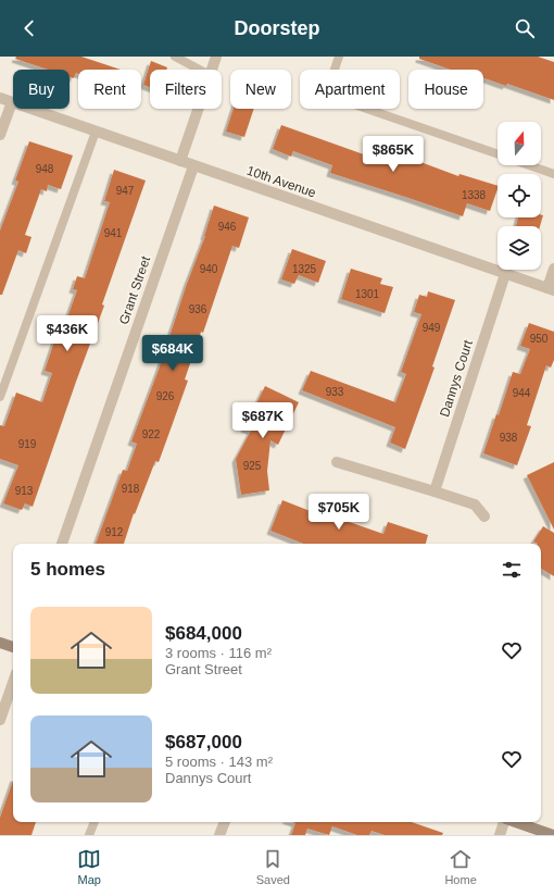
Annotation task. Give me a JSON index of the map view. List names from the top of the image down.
{
  "streets": {
    "street": ["10th Avenue", "Grant Street", "Dannys Court"]
  },
  "crossings": [
    ["10th Avenue", "Grant Street"],
    ["10th Avenue", "Dannys Court"]
  ],
  "house_numbers": [
    "948",
    "947",
    "1338",
    "946",
    "941",
    "940",
    "1325",
    "1301",
    "936",
    "949",
    "950",
    "933",
    "944",
    "926",
    "922",
    "938",
    "919",
    "925",
    "918",
    "913",
    "912"
  ],
  "north": "top",
  "page": {
    "header": "Doorstep",
    "chip": [
      "Buy",
      "Rent",
      "Filters",
      "New",
      "Apartment",
      "House"
    ],
    "price": [
      "$865K",
      "$436K",
      "$684K",
      "$687K",
      "$705K"
    ],
    "heading": "5 homes",
    "list": [
      {
        "name": "$684,000",
        "note": "3 rooms · 116 m² · Grant Street"
      },
      {
        "name": "$687,000",
        "note": "5 rooms · 143 m² · Dannys Court"
      }
    ],
    "tabs": ["Map", "Saved", "Home"]
  }
}
